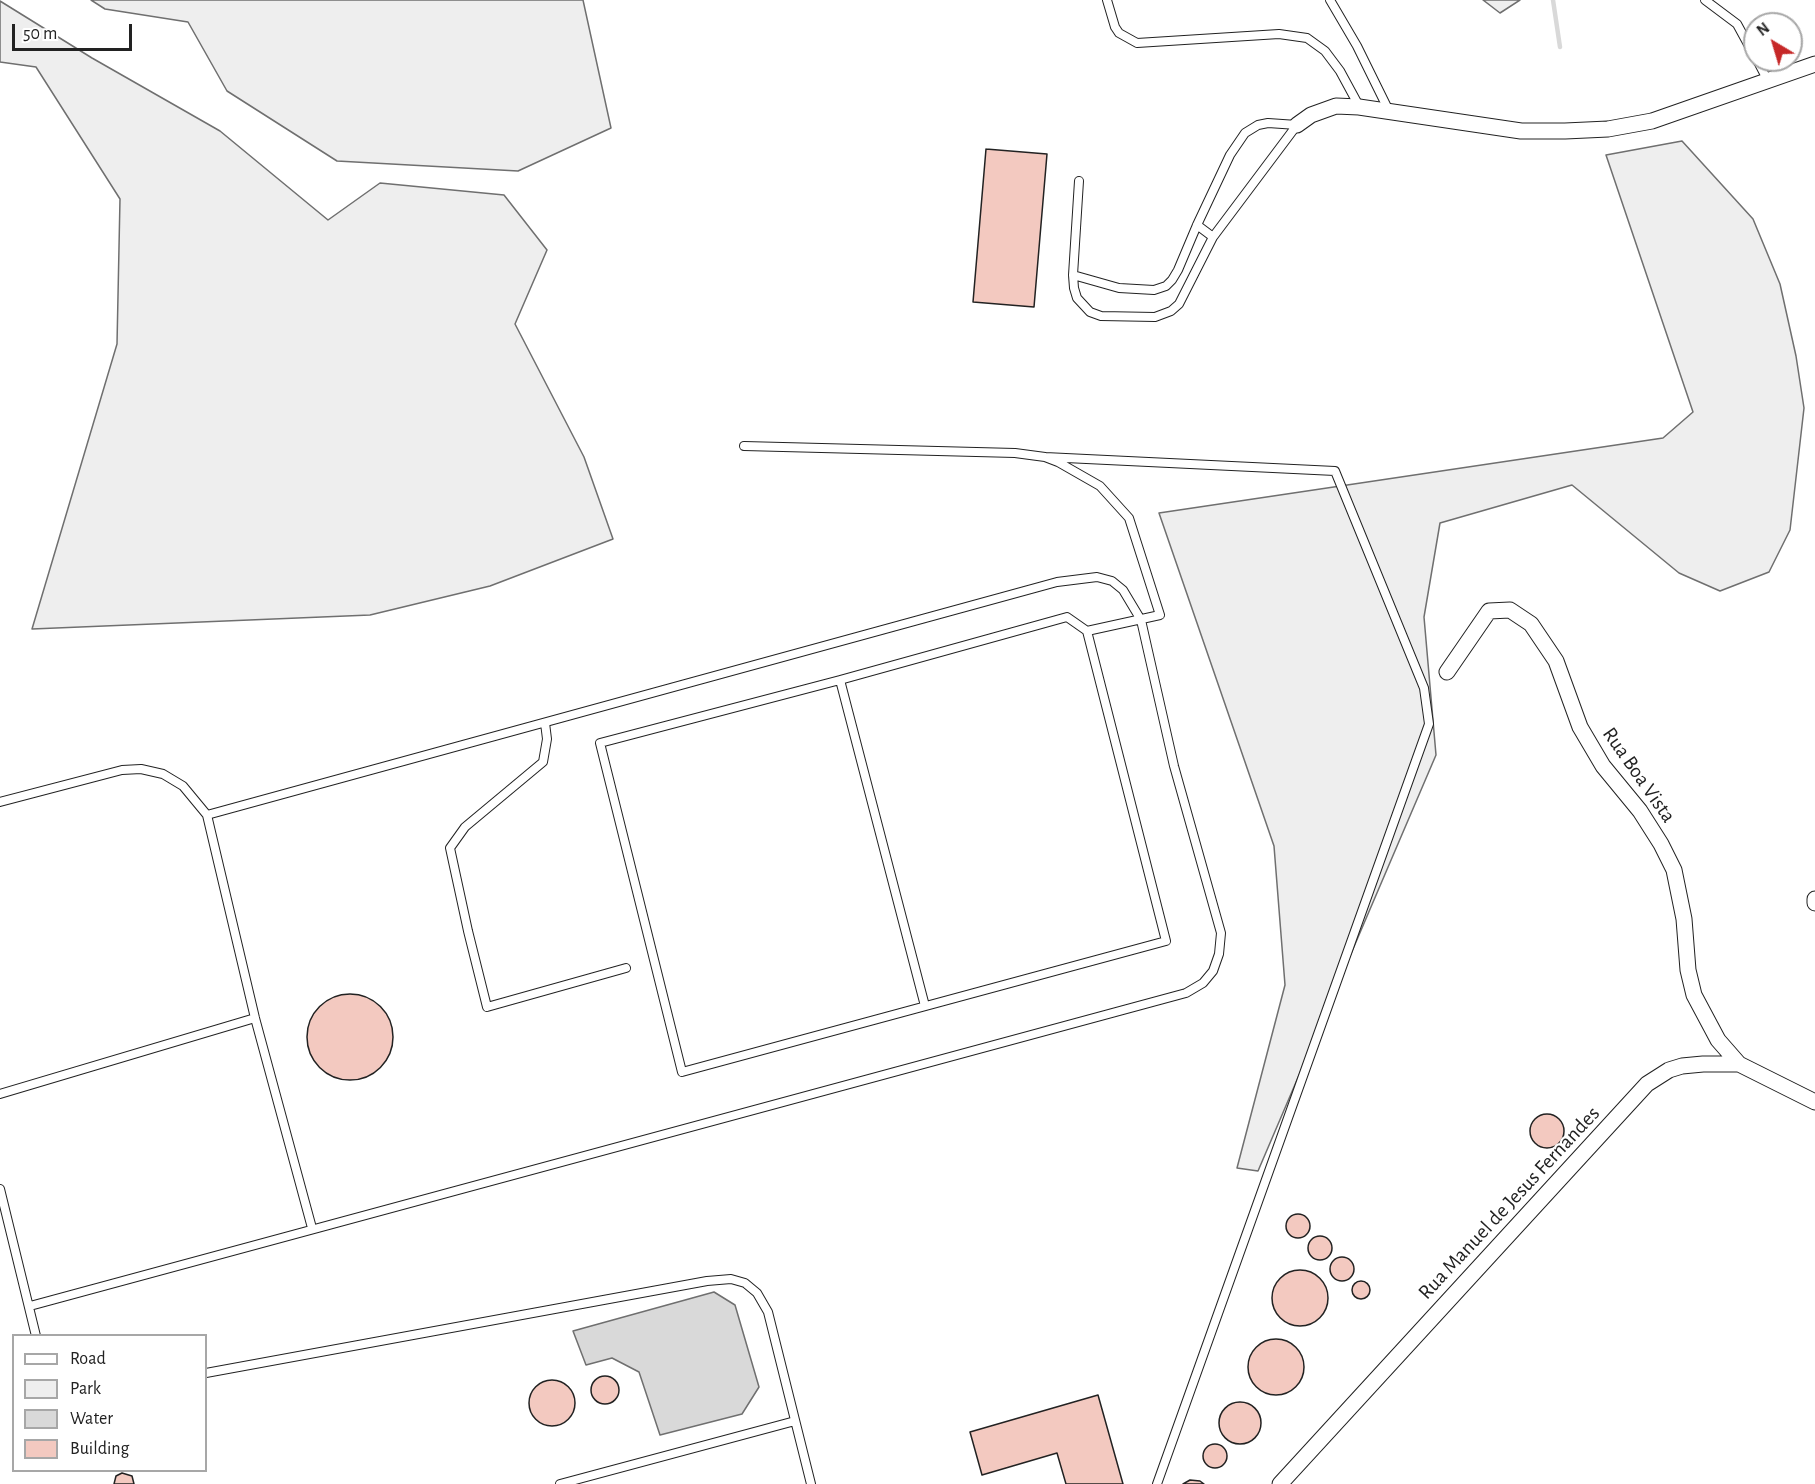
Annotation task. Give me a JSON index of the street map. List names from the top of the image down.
{
  "streets": {
    "street": ["Rua Boa Vista", "Rua Manuel de Jesus Fernandes"]
  },
  "crossings": [
    ["Rua Boa Vista", "Rua Manuel de Jesus Fernandes"]
  ],
  "legend": [
    "Road",
    "Park",
    "Water",
    "Building"
  ],
  "scale_bar": "50 m",
  "north": "top left"
}
